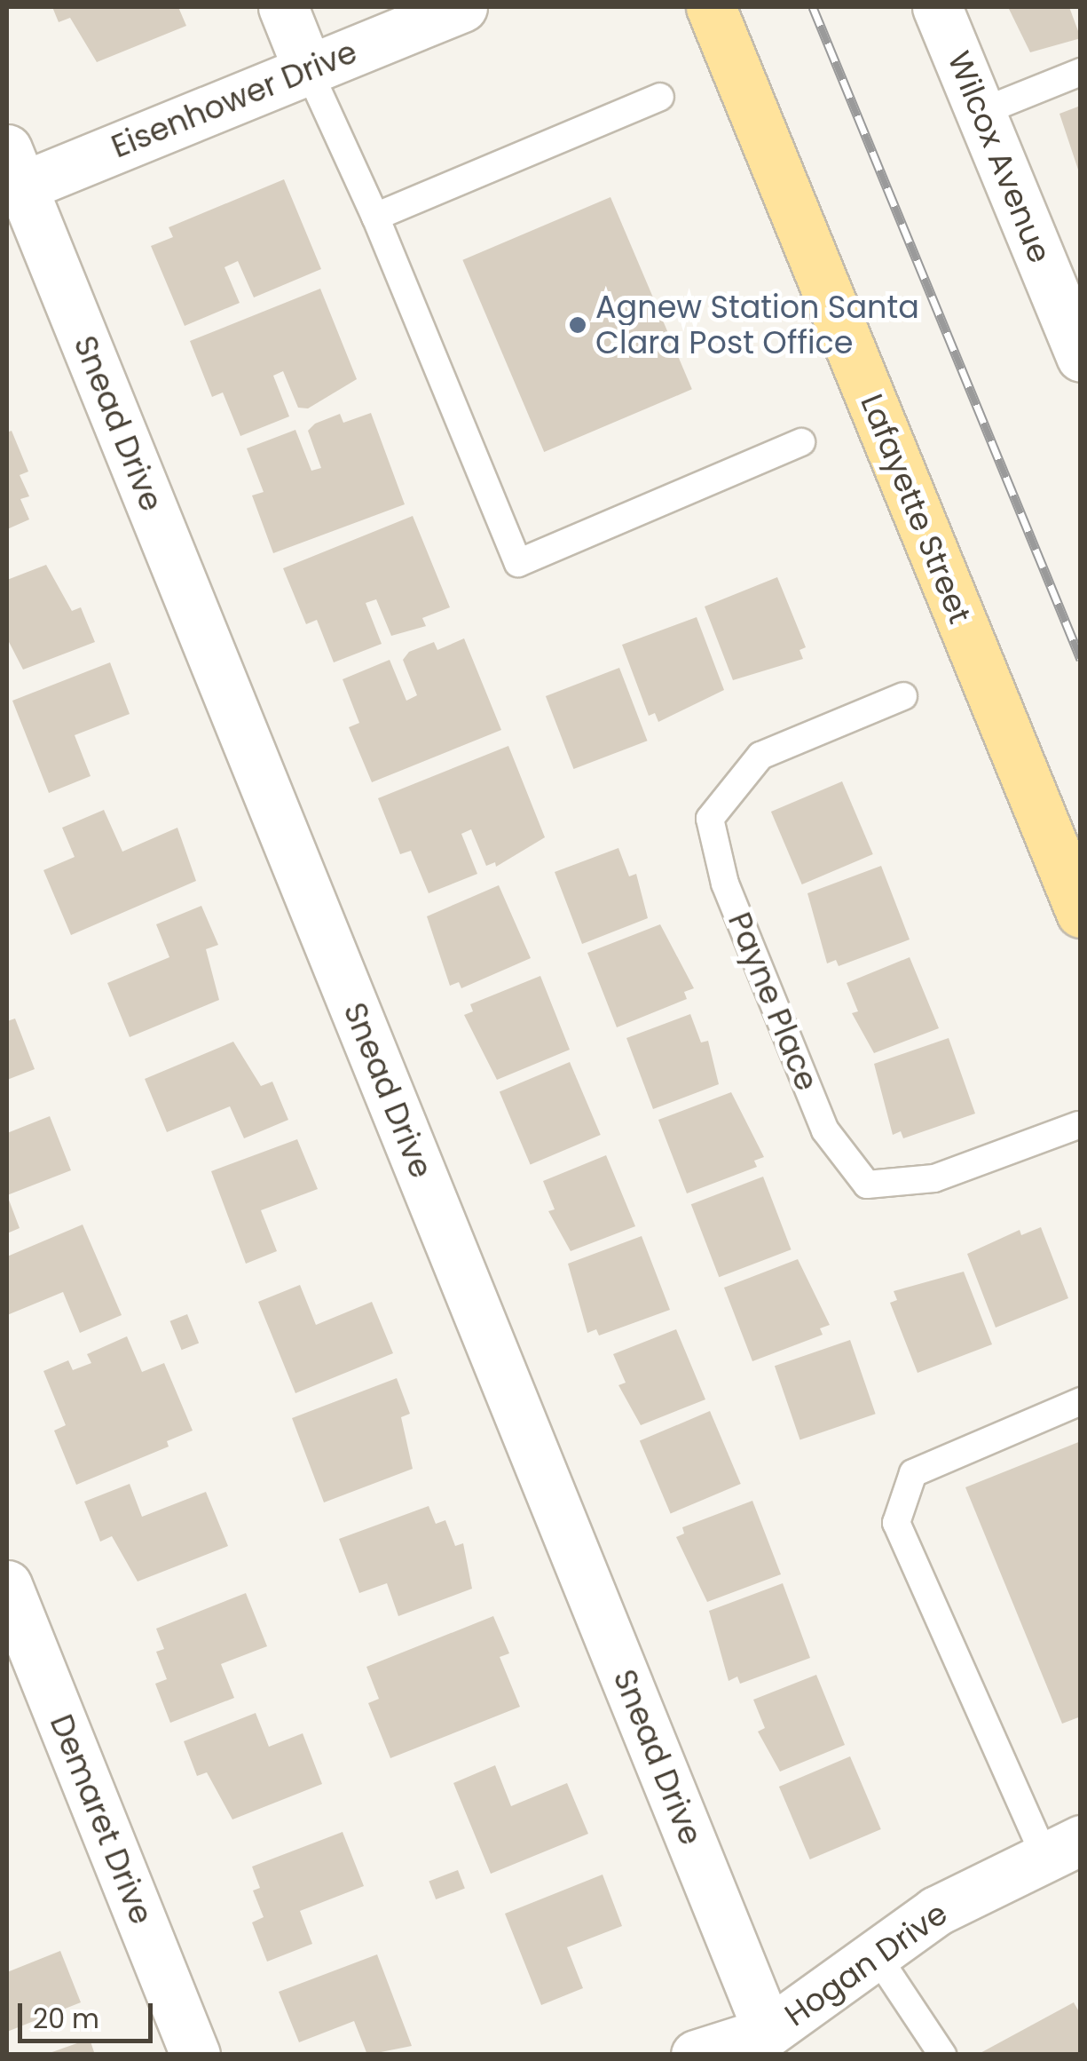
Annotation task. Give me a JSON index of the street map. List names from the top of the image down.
{
  "streets": {
    "main road": ["Lafayette Street"],
    "street": [
      "Eisenhower Drive",
      "Wilcox Avenue",
      "Snead Drive",
      "Demaret Drive",
      "Hogan Drive"
    ],
    "lane": ["Payne Place"]
  },
  "crossings": [
    ["Eisenhower Drive", "Snead Drive"],
    ["Snead Drive", "Hogan Drive"]
  ],
  "places": ["Agnew Station Santa Clara Post Office"],
  "scale_bar": "20 m"
}
